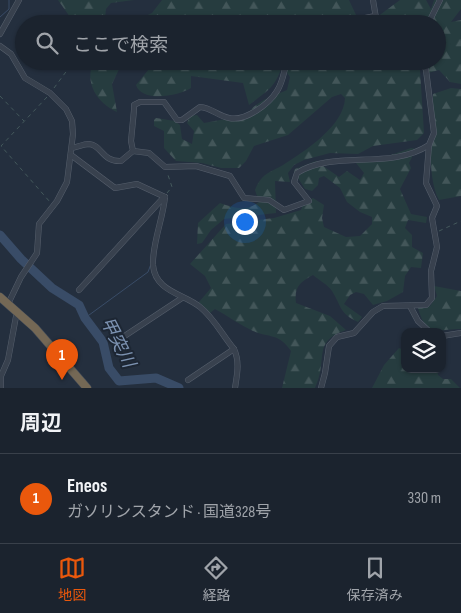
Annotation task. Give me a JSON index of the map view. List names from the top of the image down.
{
  "water": ["甲突川"],
  "page": {
    "search": "ここで検索",
    "pins": "1",
    "heading": "周辺",
    "list": [
      {
        "mark": "1",
        "name": "Eneos",
        "note": "ガソリンスタンド · 国道328号",
        "value": "330 m"
      }
    ],
    "nav": ["地図", "経路", "保存済み"]
  }
}
